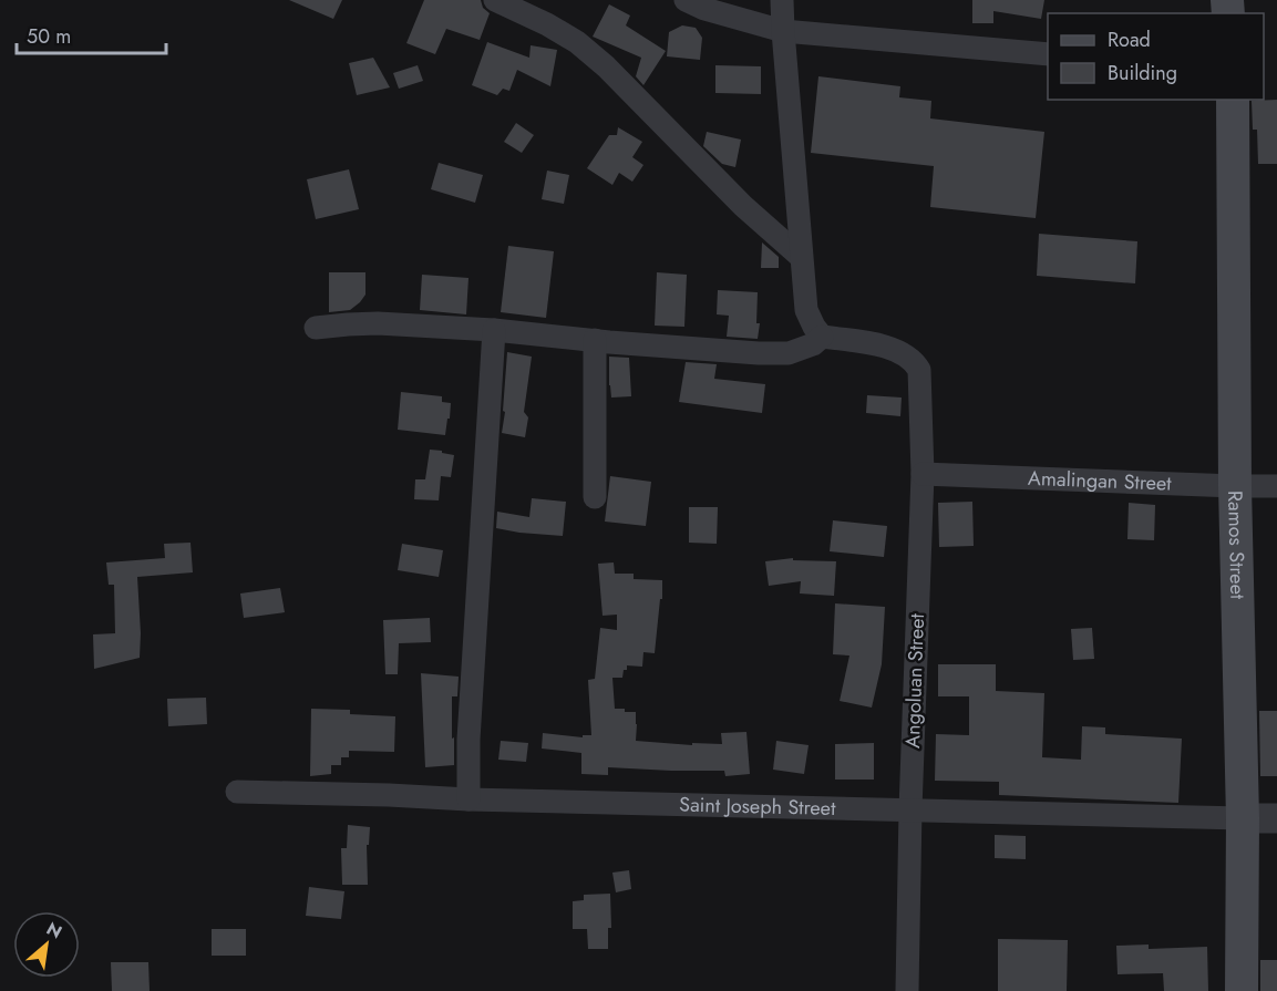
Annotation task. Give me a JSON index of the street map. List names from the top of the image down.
{
  "streets": {
    "main road": ["Ramos Street"],
    "street": ["Amalingan Street", "Angoluan Street", "Saint Joseph Street"]
  },
  "crossings": [
    ["Amalingan Street", "Ramos Street"],
    ["Amalingan Street", "Angoluan Street"],
    ["Ramos Street", "Saint Joseph Street"],
    ["Angoluan Street", "Saint Joseph Street"]
  ],
  "legend": ["Road", "Building"],
  "scale_bar": "50 m",
  "north": "top right"
}
